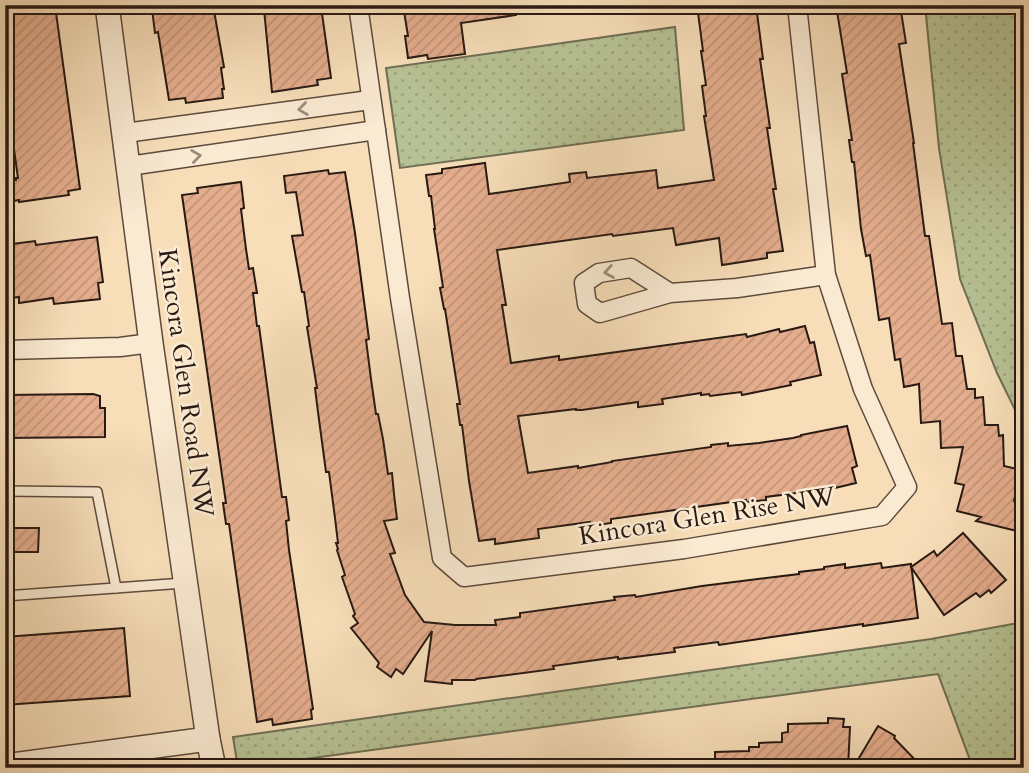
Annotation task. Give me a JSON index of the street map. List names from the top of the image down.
{
  "streets": {
    "street": ["Kincora Glen Road NW", "Kincora Glen Rise NW"]
  }
}
